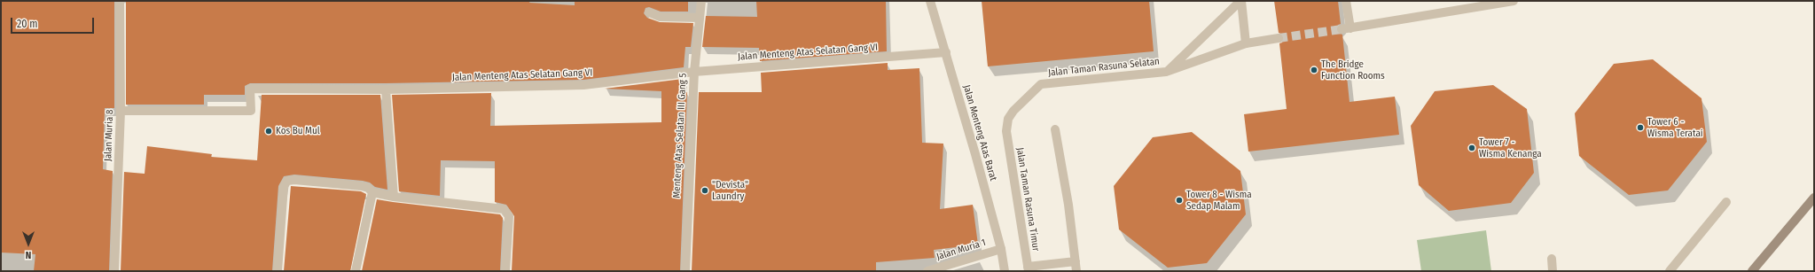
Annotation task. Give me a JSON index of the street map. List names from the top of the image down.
{
  "streets": {
    "street": [
      "Jalan Menteng Atas Selatan Gang VI",
      "Jalan Taman Rasuna Selatan",
      "Jalan Menteng Atas Barat",
      "Jalan Muria 8",
      "Menteng Atas Selatan III Gang 5",
      "Jalan Taman Rasuna Timur",
      "Jalan Muria 1"
    ]
  },
  "crossings": [
    ["Jalan Menteng Atas Selatan Gang VI", "Jalan Menteng Atas Barat"],
    ["Jalan Menteng Atas Selatan Gang VI", "Jalan Muria 8"],
    ["Jalan Menteng Atas Selatan Gang VI", "Menteng Atas Selatan III Gang 5"],
    ["Jalan Taman Rasuna Selatan", "Jalan Taman Rasuna Timur"],
    ["Jalan Menteng Atas Barat", "Jalan Muria 1"]
  ],
  "places": [
    "The Bridge Function Rooms",
    "Tower 6 - Wisma Teratai",
    "Kos Bu Mul",
    "Tower 7 - Wisma Kenanga",
    "\"Devista\" Laundry",
    "Tower 8 - Wisma Sedap Malam"
  ],
  "scale_bar": "20 m",
  "north": "bottom"
}
